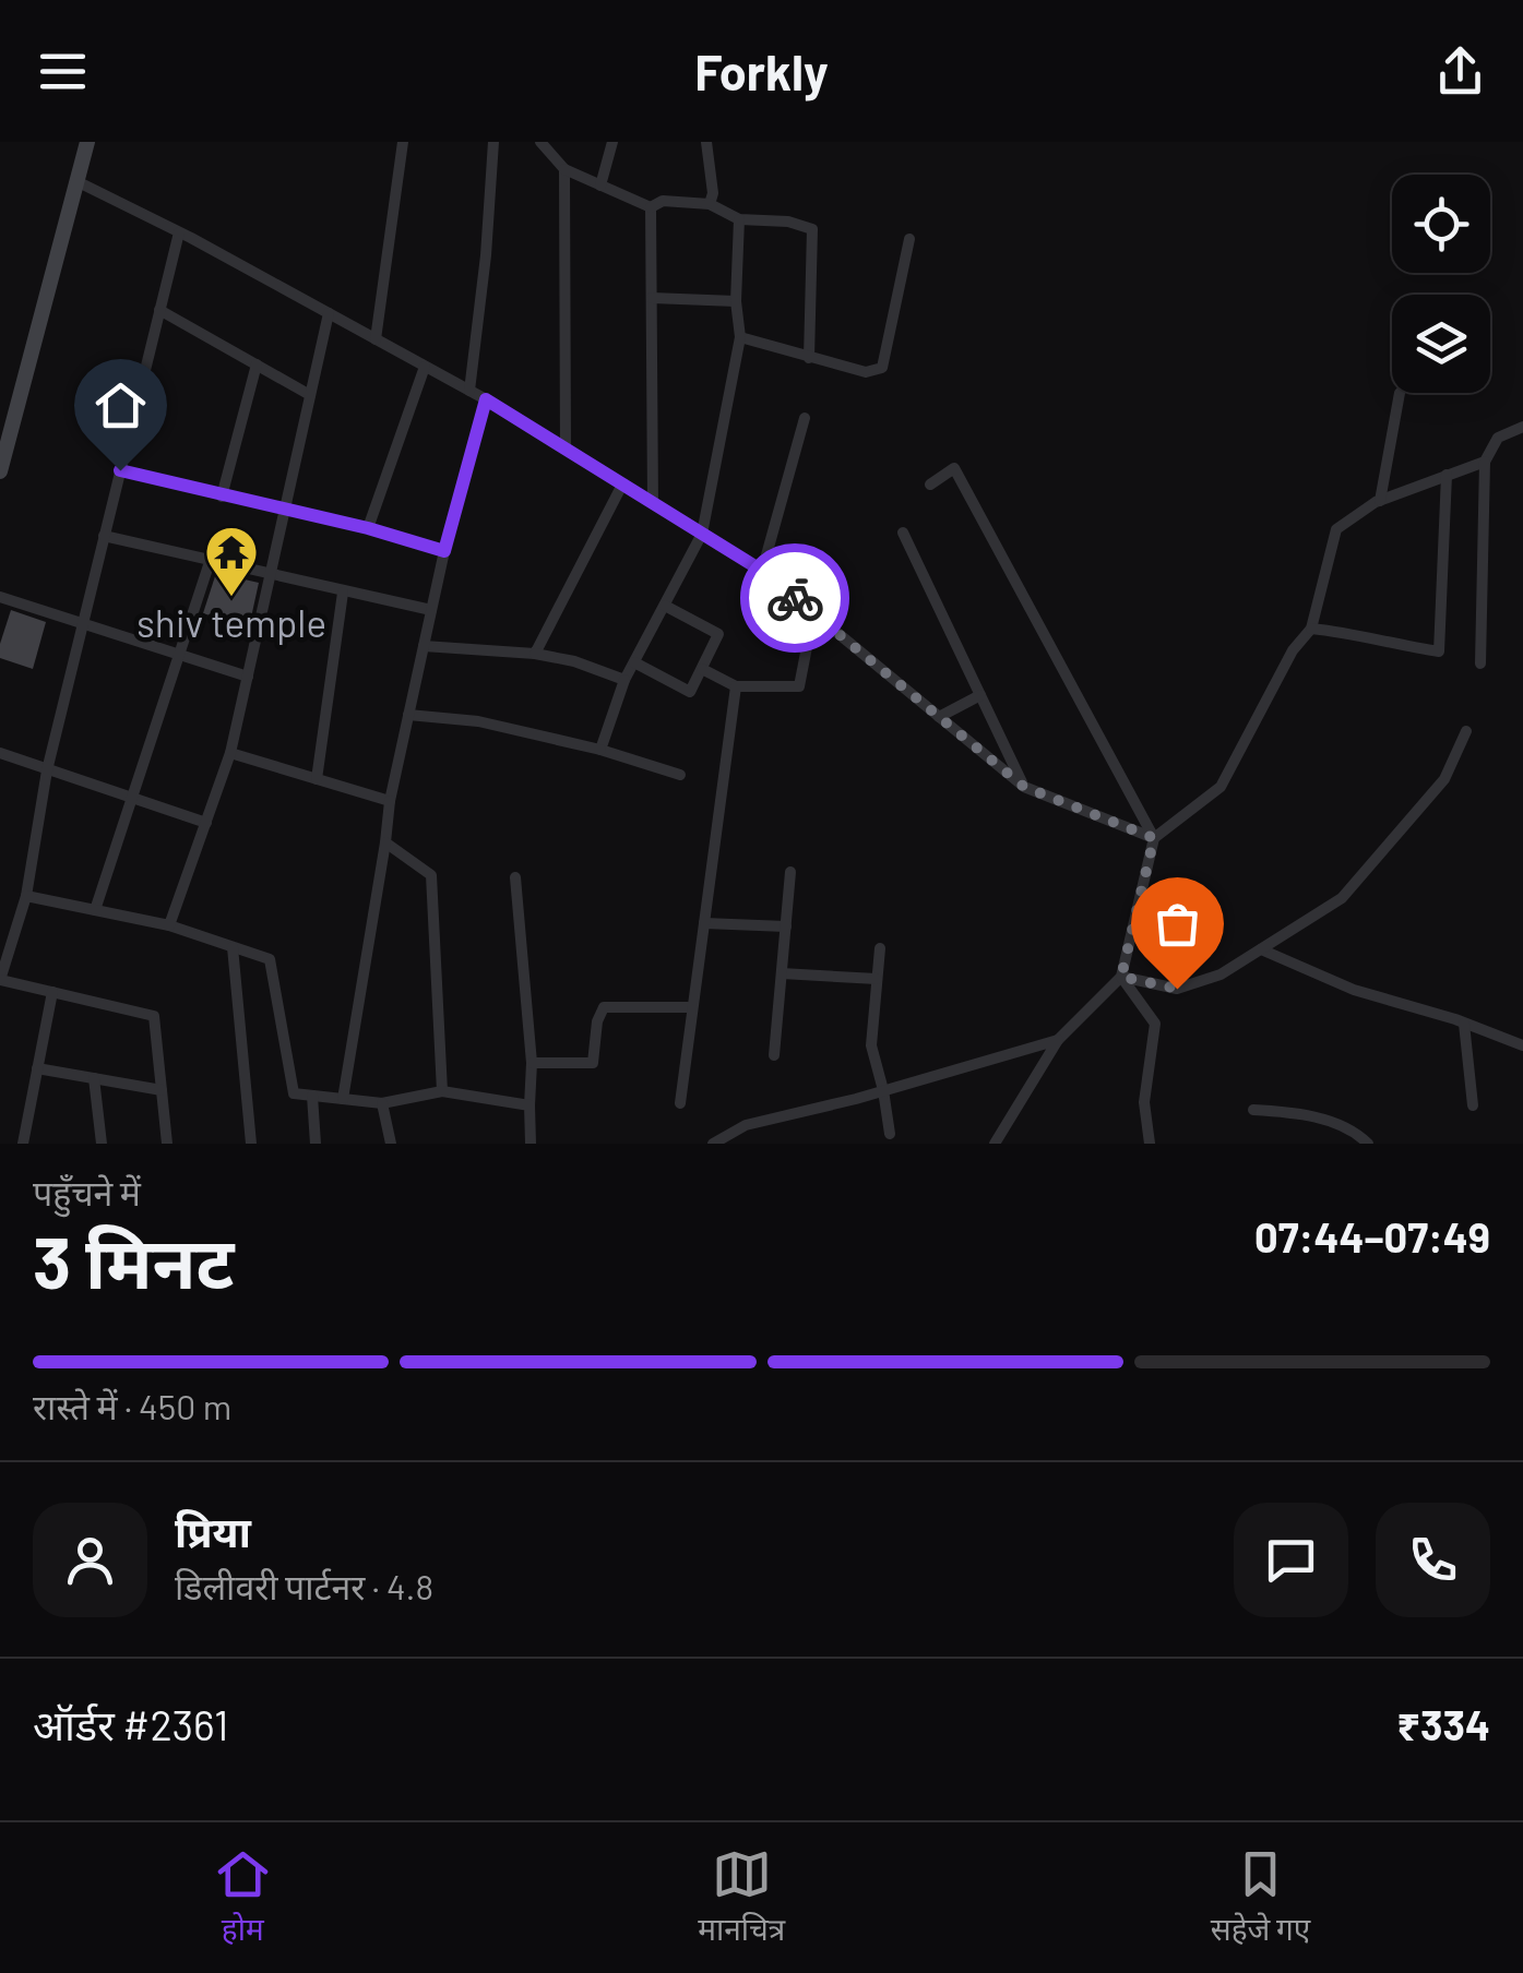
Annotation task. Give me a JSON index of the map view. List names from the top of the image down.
{
  "places": {
    "temple": ["shiv temple"]
  },
  "page": {
    "header": "Forkly",
    "heading": ["3 मिनट", "पहुँचने में", "07:44–07:49"],
    "panel": [
      "प्रिया",
      "डिलीवरी पार्टनर · 4.8",
      "ऑर्डर #2361",
      "₹334"
    ],
    "bar": "रास्ते में · 450 m",
    "tabs": ["होम", "मानचित्र", "सहेजे गए"]
  }
}
